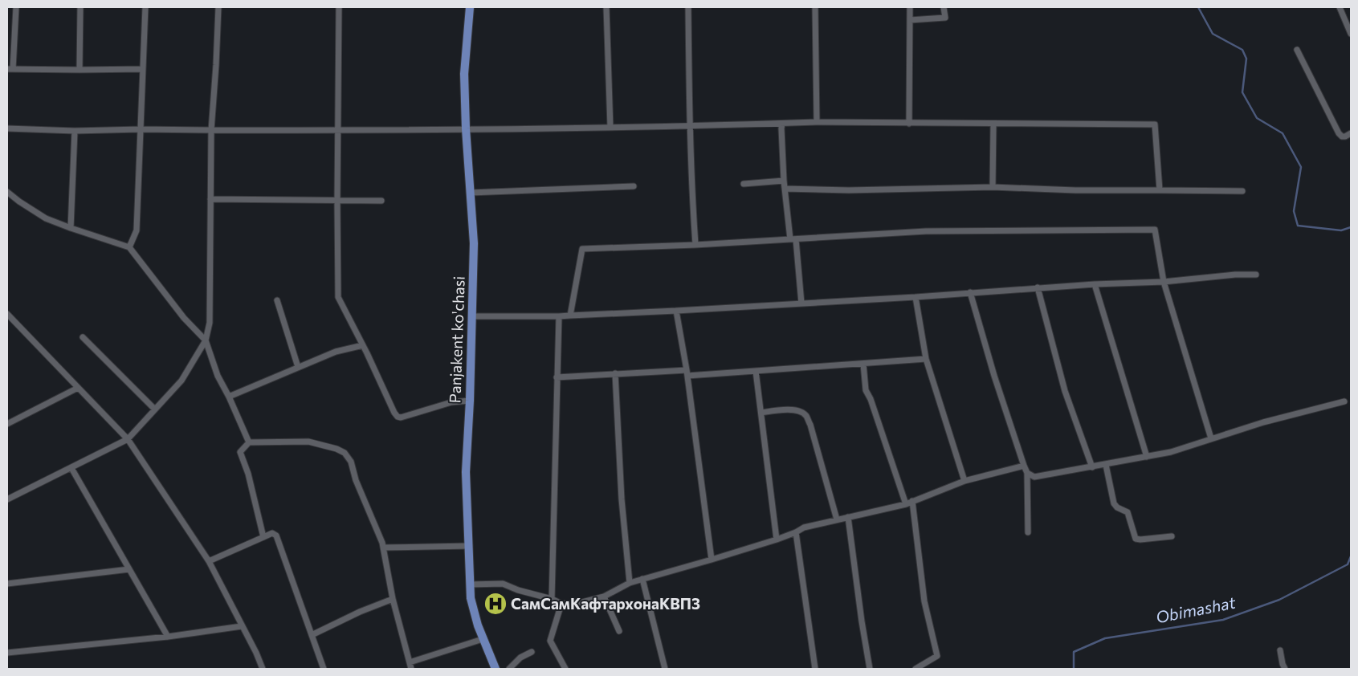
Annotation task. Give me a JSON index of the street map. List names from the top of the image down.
{
  "streets": {
    "main road": ["Panjakent ko'chasi"]
  },
  "water": ["Obimashat"],
  "places": {
    "hospital": ["СамСамКафтархонаКВП3"]
  }
}
